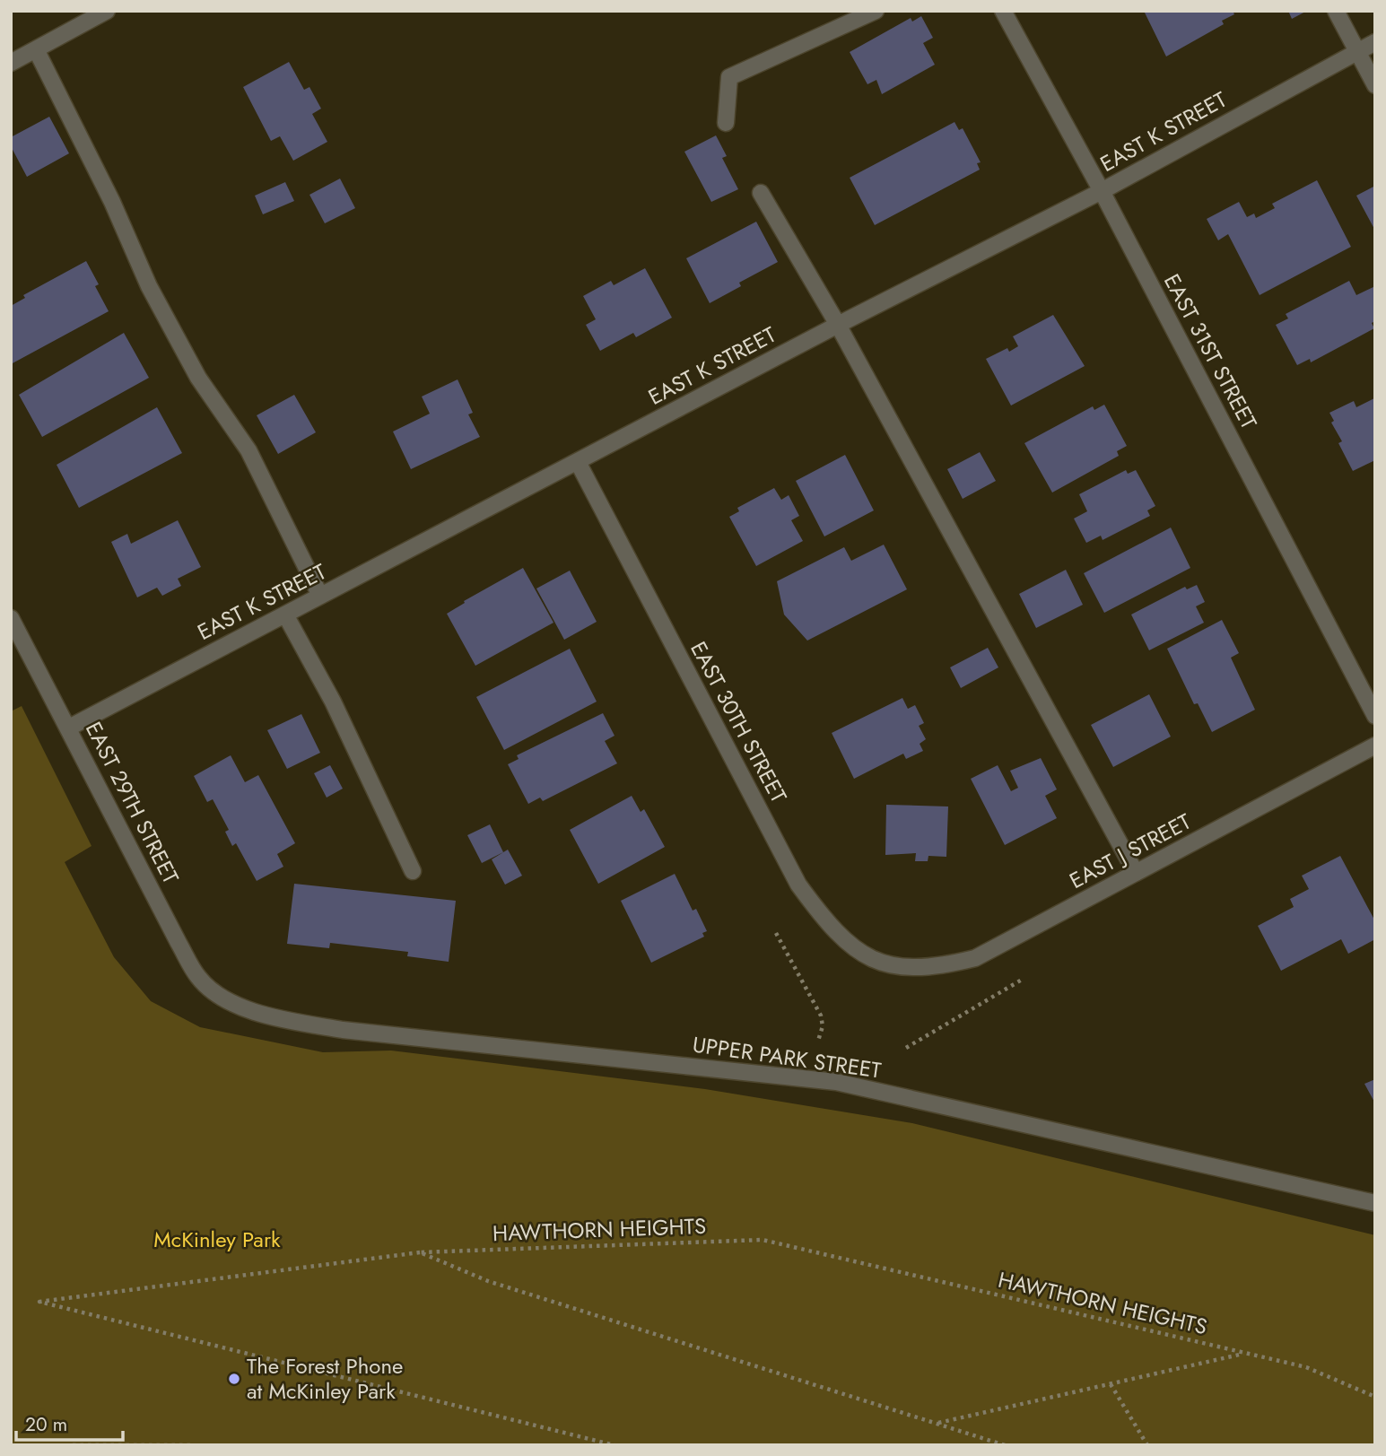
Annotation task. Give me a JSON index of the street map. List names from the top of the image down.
{
  "streets": {
    "street": [
      "EAST K STREET",
      "EAST 31ST STREET",
      "EAST 30TH STREET",
      "EAST 29TH STREET",
      "EAST J STREET",
      "UPPER PARK STREET"
    ],
    "path": ["HAWTHORN HEIGHTS"]
  },
  "crossings": [
    ["EAST K STREET", "EAST 31ST STREET"],
    ["EAST K STREET", "EAST 30TH STREET"],
    ["EAST K STREET", "EAST 29TH STREET"],
    ["EAST 30TH STREET", "EAST J STREET"],
    ["EAST 29TH STREET", "UPPER PARK STREET"]
  ],
  "parks": ["McKinley Park"],
  "places": ["The Forest Phone at McKinley Park"],
  "scale_bar": "20 m"
}
